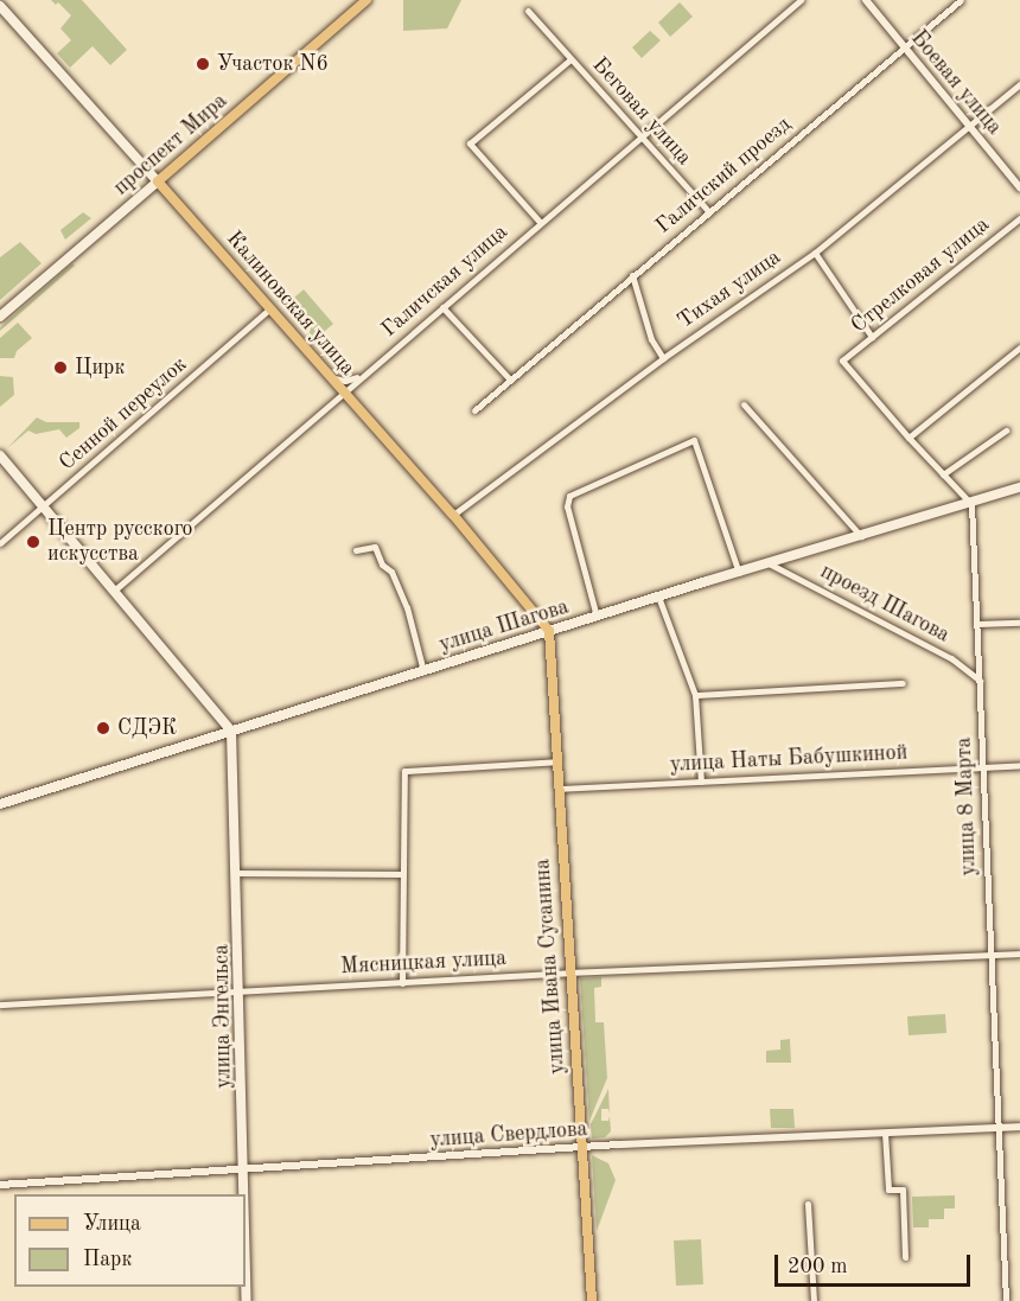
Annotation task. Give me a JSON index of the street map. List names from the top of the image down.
{
  "streets": {
    "main road": [
      "проспект Мира",
      "Калиновская улица",
      "улица Шагова",
      "улица Ивана Сусанина",
      "улица Энгельса"
    ],
    "street": [
      "Боевая улица",
      "Беговая улица",
      "Галичский проезд",
      "Стрелковая улица",
      "Галичская улица",
      "Тихая улица",
      "Сенной переулок",
      "проезд Шагова",
      "улица Наты Бабушкиной",
      "улица 8 Марта",
      "Мясницкая улица",
      "улица Свердлова"
    ]
  },
  "crossings": [
    ["Боевая улица", "Галичский проезд"],
    ["Боевая улица", "Тихая улица"],
    ["Беговая улица", "Галичский проезд"],
    ["Беговая улица", "Галичская улица"],
    ["проспект Мира", "Калиновская улица"],
    ["Галичская улица", "Калиновская улица"],
    ["Тихая улица", "Калиновская улица"],
    ["Калиновская улица", "Сенной переулок"],
    ["Калиновская улица", "улица Шагова"],
    ["Калиновская улица", "улица Ивана Сусанина"],
    ["проезд Шагова", "улица Шагова"],
    ["проезд Шагова", "улица 8 Марта"],
    ["улица Шагова", "улица 8 Марта"],
    ["улица Шагова", "улица Ивана Сусанина"],
    ["улица Шагова", "улица Энгельса"],
    ["улица Наты Бабушкиной", "улица 8 Марта"],
    ["улица Наты Бабушкиной", "улица Ивана Сусанина"],
    ["улица 8 Марта", "Мясницкая улица"],
    ["улица 8 Марта", "улица Свердлова"],
    ["Мясницкая улица", "улица Ивана Сусанина"],
    ["Мясницкая улица", "улица Энгельса"],
    ["улица Ивана Сусанина", "улица Свердлова"],
    ["улица Энгельса", "улица Свердлова"]
  ],
  "places": [
    "Участок N6",
    "Цирк",
    "Центр русского искусства",
    "СДЭК"
  ],
  "legend": ["Улица", "Парк"],
  "scale_bar": "200 m"
}
